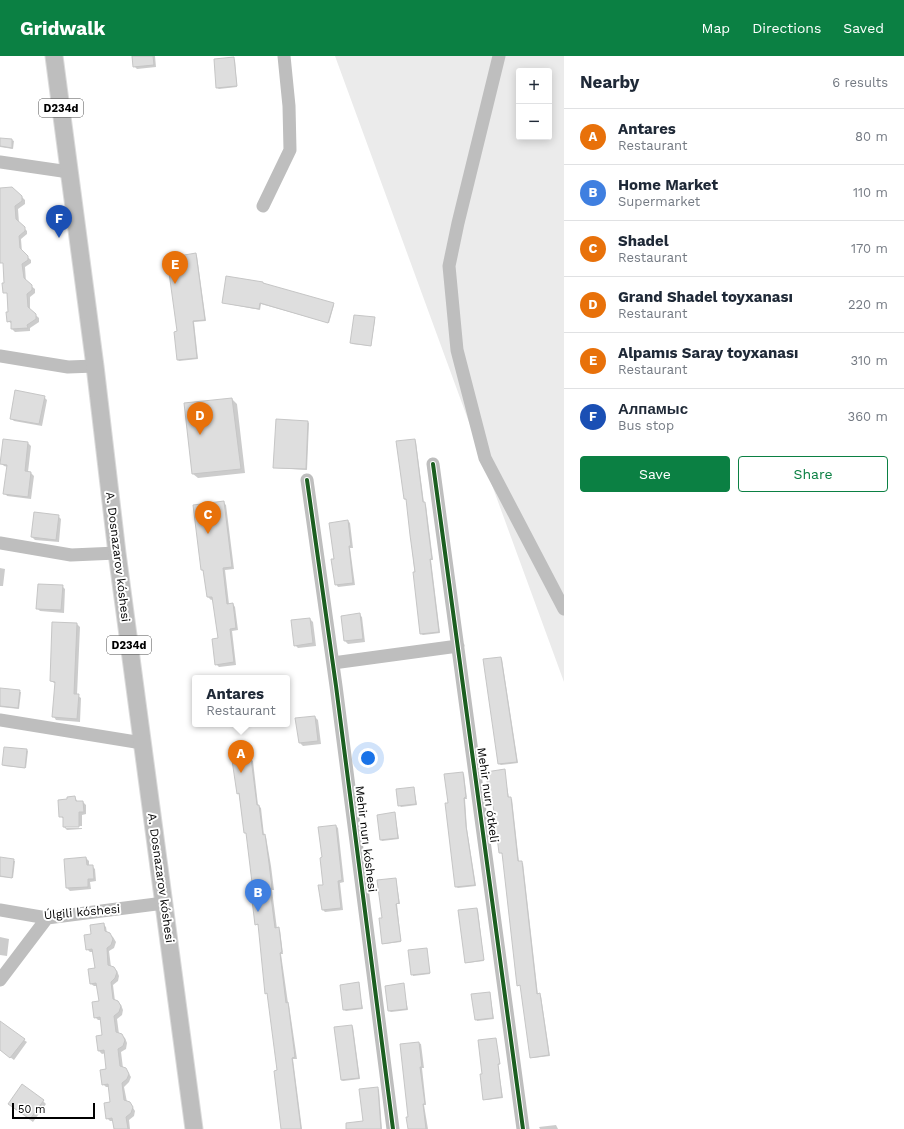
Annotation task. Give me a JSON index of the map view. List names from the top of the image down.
{
  "streets": {
    "main road": ["D234d", "A. Dosnazarov kóshesi"],
    "street": ["Mehir nurı ótkeli", "Mehir nurı kóshesi", "Úlgili kóshesi"]
  },
  "crossings": [
    ["A. Dosnazarov kóshesi", "Úlgili kóshesi"]
  ],
  "scale_bar": "50 m",
  "page": {
    "header": "Gridwalk",
    "nav": ["Map", "Directions", "Saved"],
    "heading": ["Nearby", "6 results"],
    "map_buttons": ["+", "−"],
    "list": [
      {
        "mark": "A",
        "name": "Antares",
        "note": "Restaurant",
        "value": "80 m"
      },
      {
        "mark": "B",
        "name": "Home Market",
        "note": "Supermarket",
        "value": "110 m"
      },
      {
        "mark": "C",
        "name": "Shadel",
        "note": "Restaurant",
        "value": "170 m"
      },
      {
        "mark": "D",
        "name": "Grand Shadel toyxanası",
        "note": "Restaurant",
        "value": "220 m"
      },
      {
        "mark": "E",
        "name": "Alpamıs Saray toyxanası",
        "note": "Restaurant",
        "value": "310 m"
      },
      {
        "mark": "F",
        "name": "Алпамыс",
        "note": "Bus stop",
        "value": "360 m"
      }
    ],
    "pins": [
      "F",
      "E",
      "D",
      "C",
      "A",
      "B"
    ],
    "buttons": ["Save", "Share"],
    "popup": ["Antares", "Restaurant"],
    "scale": "50 m"
  }
}
